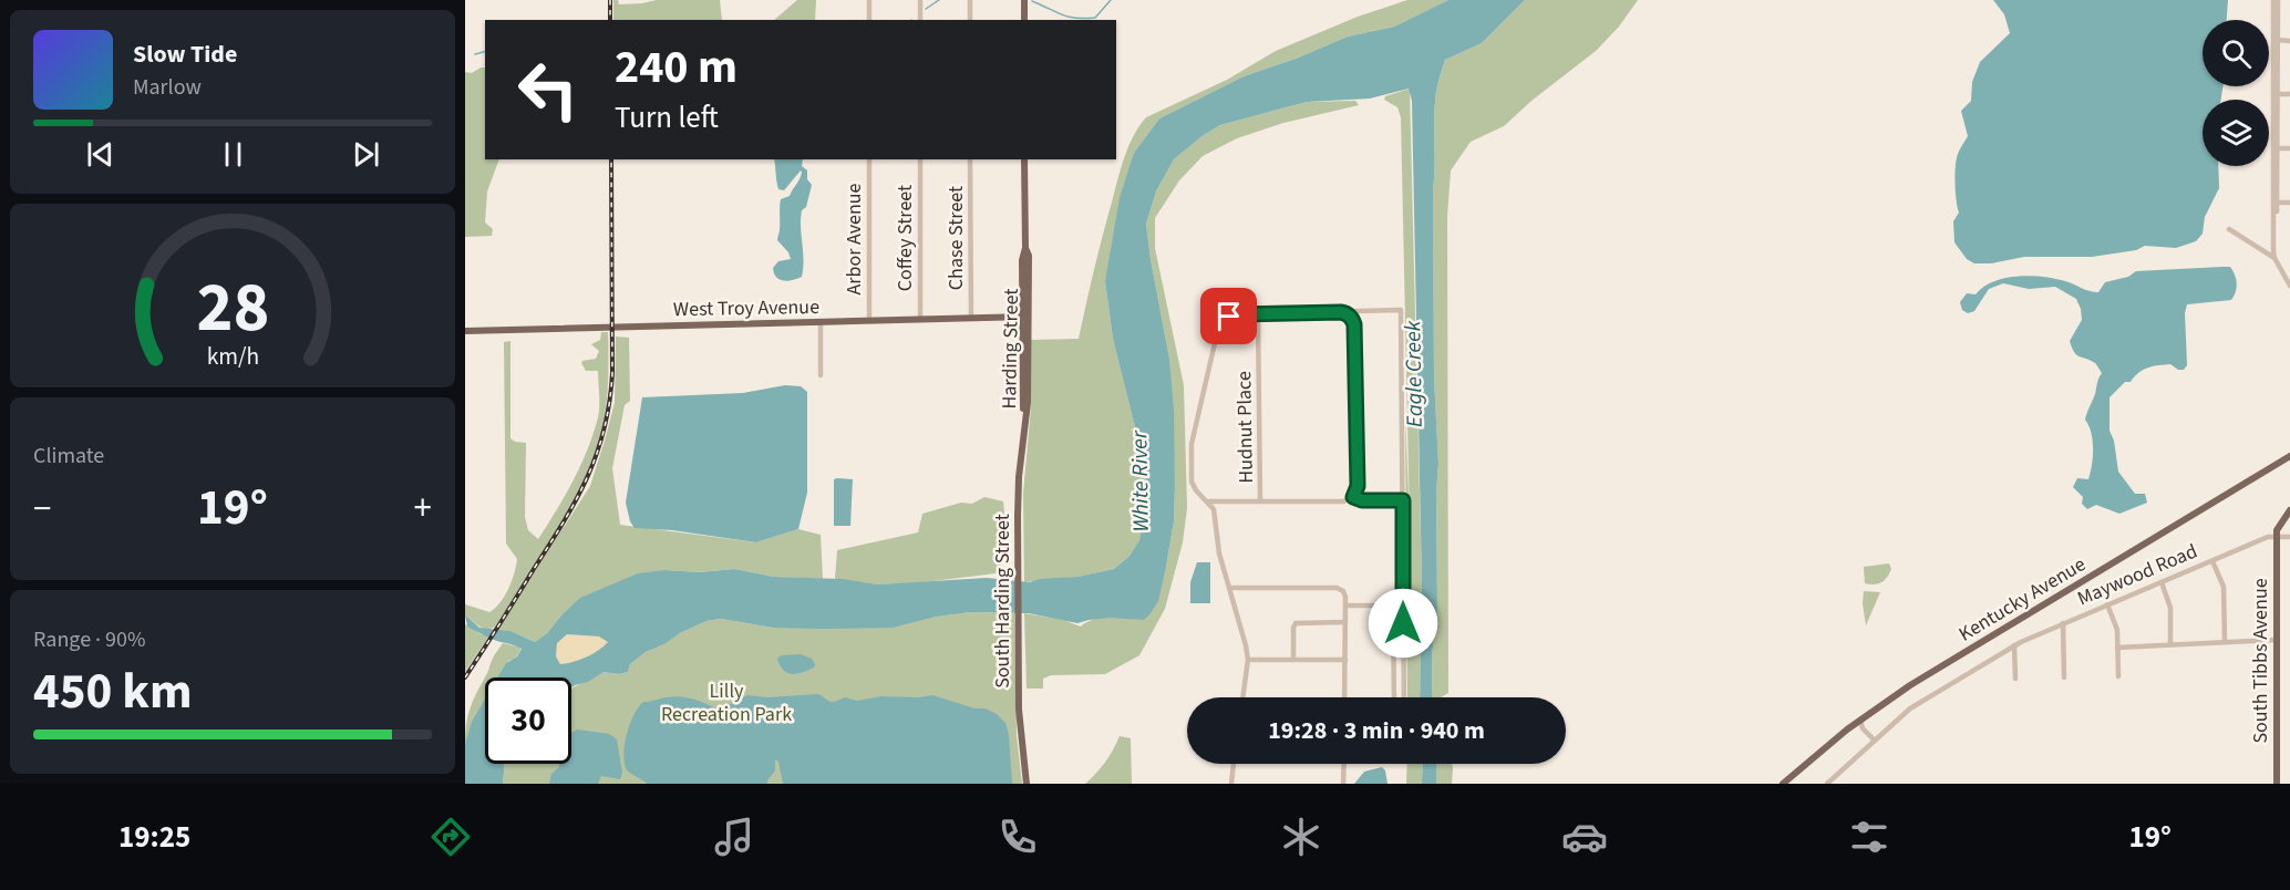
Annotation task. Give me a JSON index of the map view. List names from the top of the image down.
{
  "streets": {
    "main road": [
      "West Troy Avenue",
      "Harding Street",
      "Kentucky Avenue",
      "South Harding Street",
      "South Tibbs Avenue"
    ],
    "street": [
      "Coffey Street",
      "Chase Street",
      "Arbor Avenue",
      "Hudnut Place",
      "Maywood Road"
    ]
  },
  "crossings": [
    ["Coffey Street", "West Troy Avenue"],
    ["Chase Street", "West Troy Avenue"],
    ["Arbor Avenue", "West Troy Avenue"],
    ["West Troy Avenue", "Harding Street"],
    ["Harding Street", "South Harding Street"],
    ["Maywood Road", "South Tibbs Avenue"]
  ],
  "water": ["Eagle Creek", "White River"],
  "parks": ["Lilly Recreation Park"],
  "page": {
    "turn": ["240 m", "Turn left"],
    "song": ["Slow Tide", "Marlow"],
    "tile": [
      "Climate",
      ["Range · 90%", "450 km"]
    ],
    "heat": ["−", "19°", "+"],
    "limit": "30",
    "trip": "19:28 · 3 min · 940 m",
    "tabs": ["19:25", "19°"],
    "gauge": ["28", "km/h"]
  }
}
